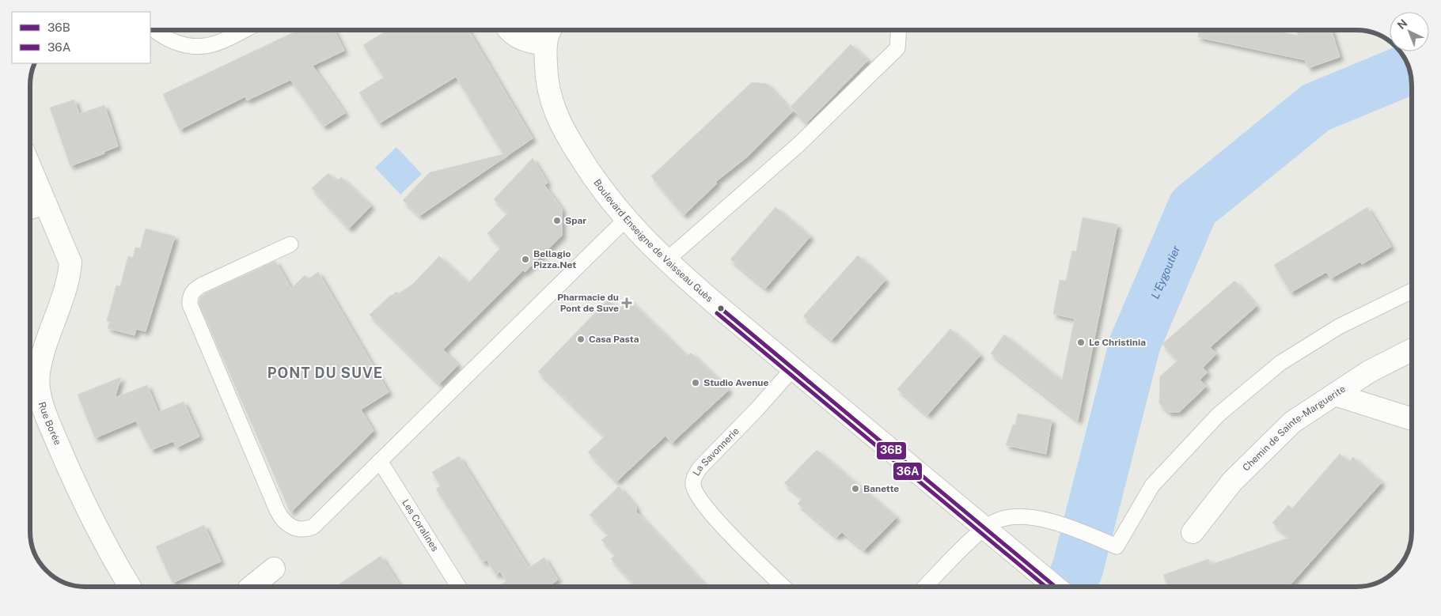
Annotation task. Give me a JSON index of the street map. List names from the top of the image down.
{
  "streets": {
    "street": ["Boulevard Enseigne de Vaisseau Guès", "Rue Borée", "Chemin de Sainte-Marguerite"],
    "lane": ["La Savonnerie", "Les Coralines"]
  },
  "crossings": [
    ["Boulevard Enseigne de Vaisseau Guès", "La Savonnerie"]
  ],
  "districts": ["PONT DU SUVE"],
  "water": ["L'Eygoutier"],
  "places": {
    "other": [
      "Spar",
      "Bellagio Pizza.Net",
      "Casa Pasta",
      "Le Christinia",
      "Studio Avenue",
      "Banette"
    ],
    "health": ["Pharmacie du Pont de Suve"]
  },
  "lines": ["transit line 36B", "transit line 36A"],
  "legend": ["36B", "36A"],
  "north": "top left"
}
